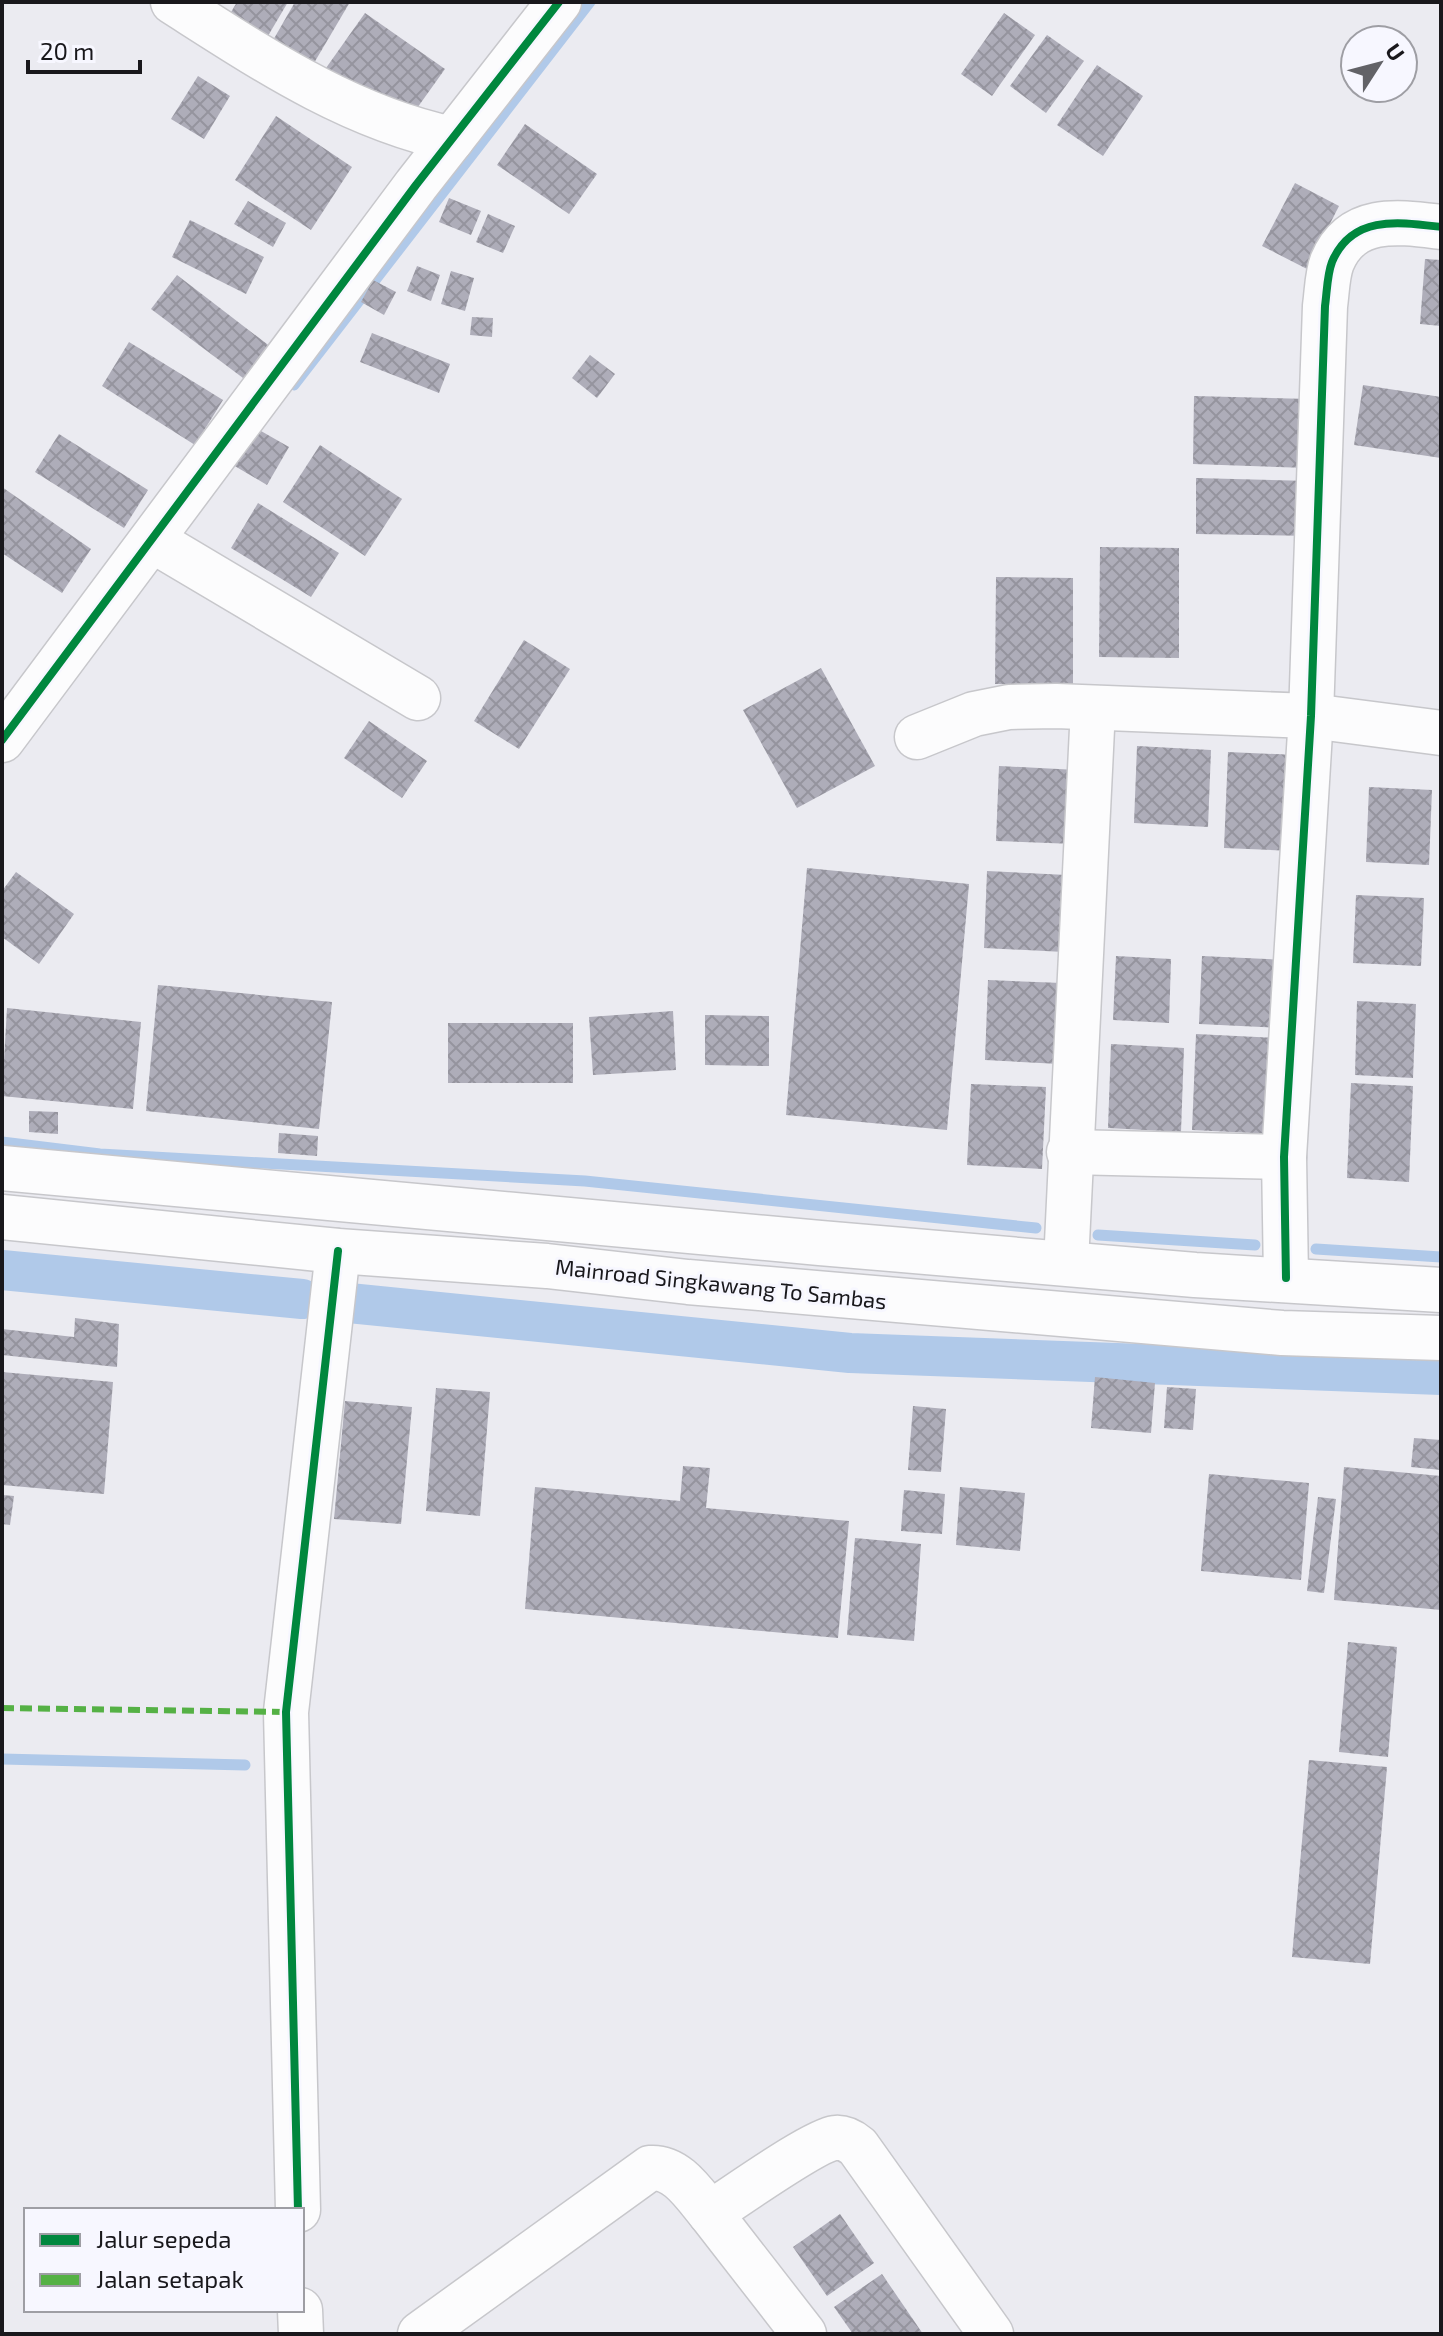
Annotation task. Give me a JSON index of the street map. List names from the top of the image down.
{
  "streets": {
    "main road": ["Mainroad Singkawang To Sambas"]
  },
  "legend": ["Jalur sepeda", "Jalan setapak"],
  "scale_bar": "20 m",
  "north": "top right"
}
